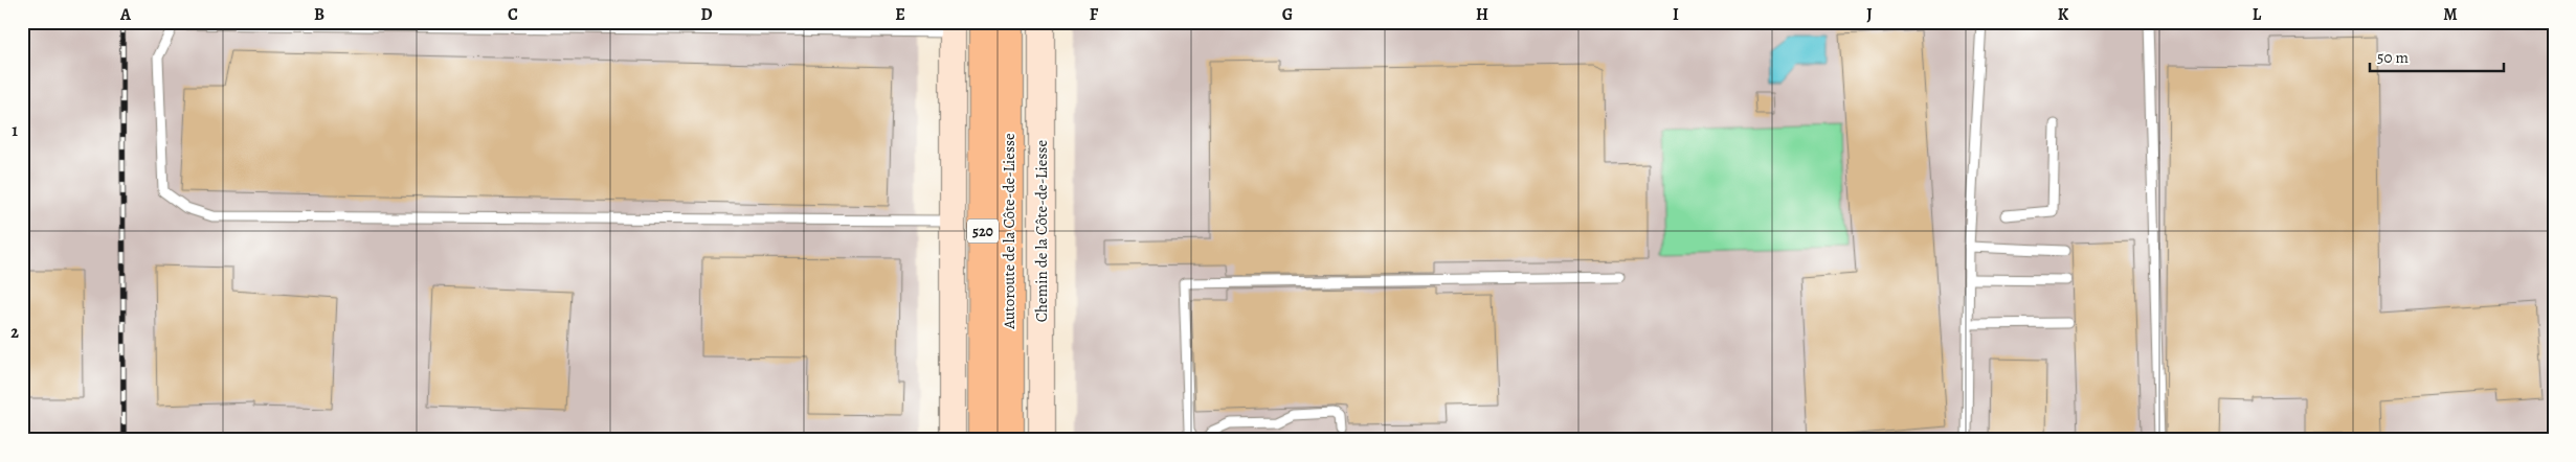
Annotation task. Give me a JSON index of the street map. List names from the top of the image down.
{
  "streets": {
    "highway": ["520", "Autoroute de la Côte-de-Liesse"],
    "main road": ["Chemin de la Côte-de-Liesse"]
  },
  "scale_bar": "50 m",
  "grid": {
    "columns": [
      "A",
      "B",
      "C",
      "D",
      "E",
      "F",
      "G",
      "H",
      "I",
      "J",
      "K",
      "L",
      "M"
    ],
    "rows": ["1", "2"]
  }
}
